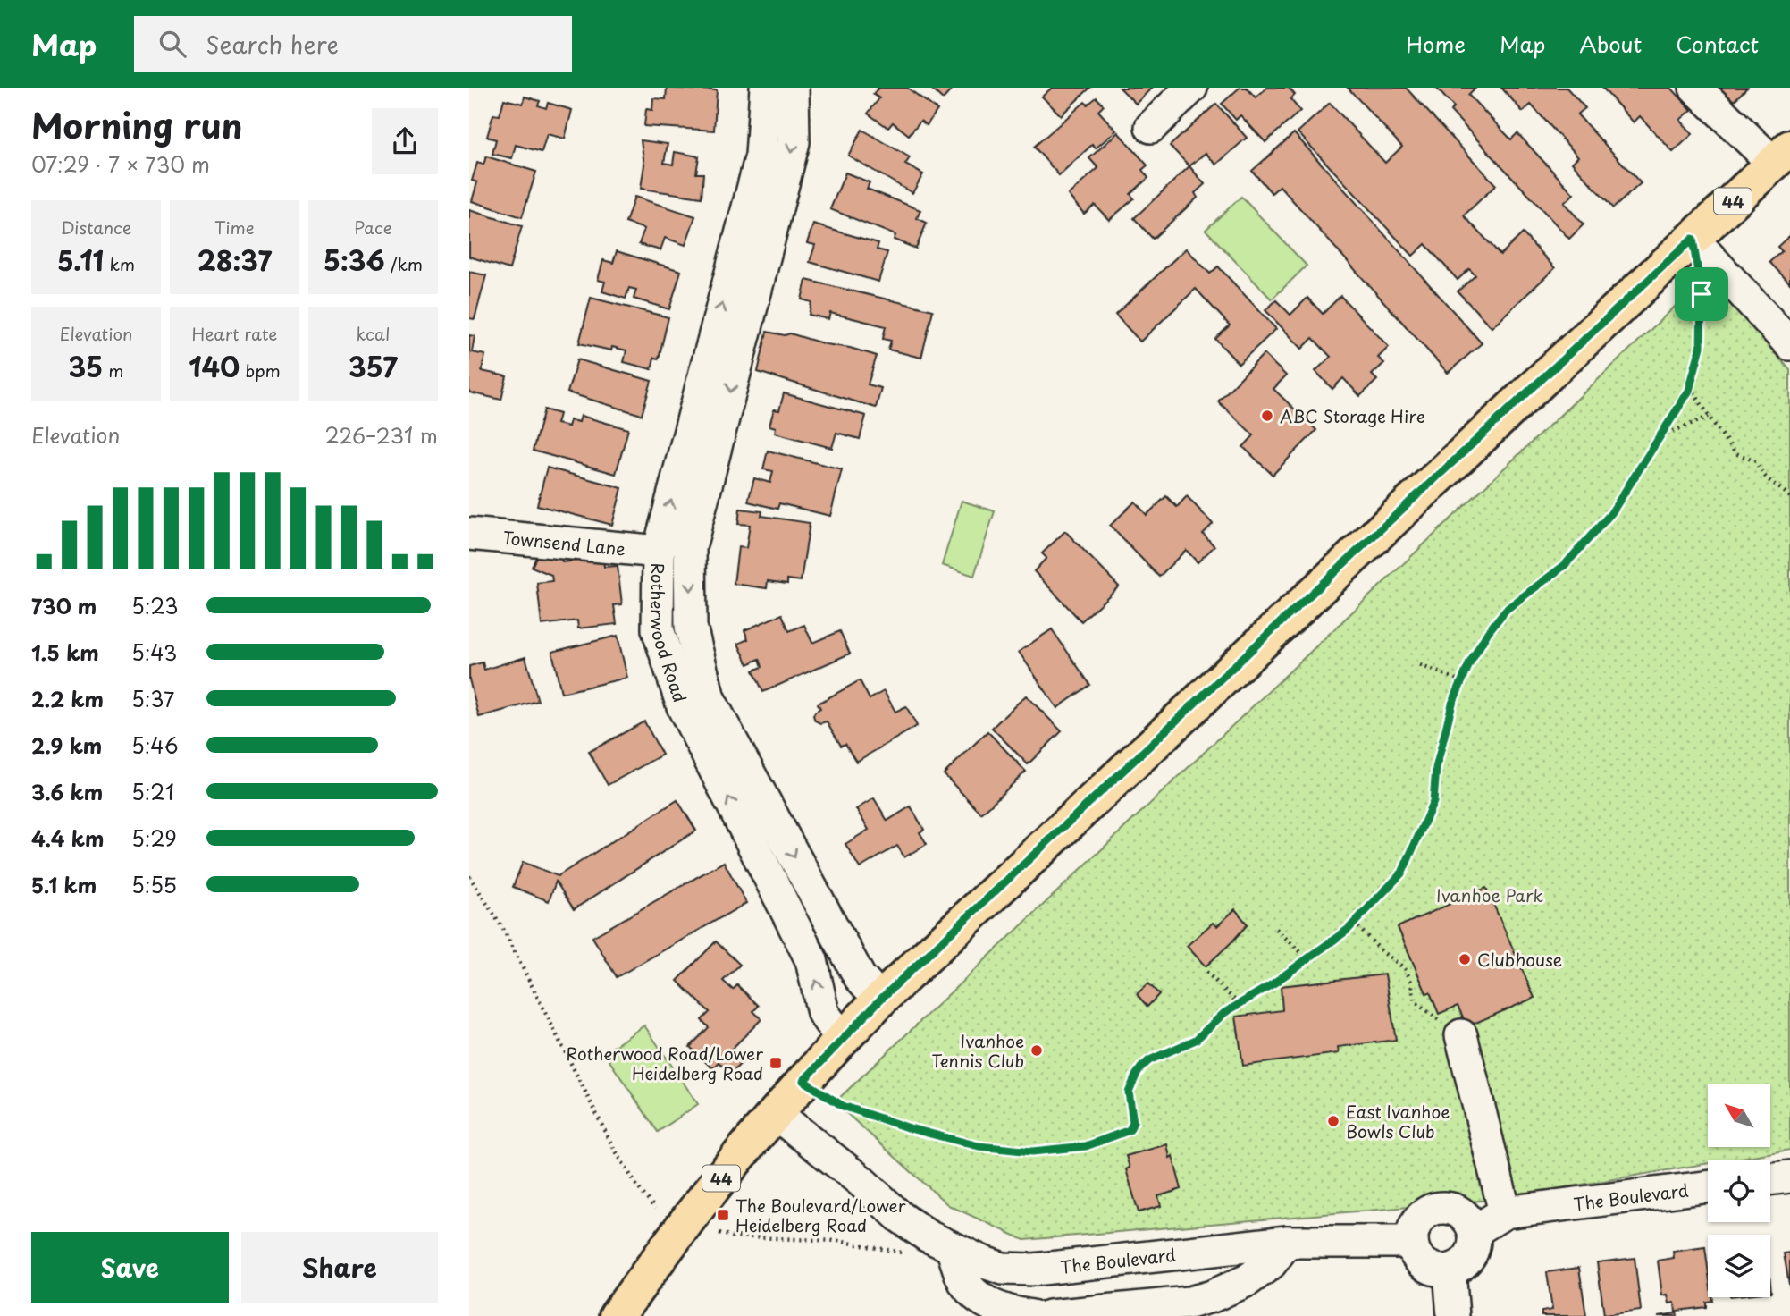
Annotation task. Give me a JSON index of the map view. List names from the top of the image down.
{
  "streets": {
    "main road": ["44"],
    "street": ["Townsend Lane", "Rotherwood Road", "The Boulevard"]
  },
  "crossings": [
    ["44", "Rotherwood Road"],
    ["44", "The Boulevard"],
    ["Townsend Lane", "Rotherwood Road"]
  ],
  "parks": ["Ivanhoe Park"],
  "places": {
    "other": [
      "ABC Storage Hire",
      "Clubhouse",
      "Ivanhoe Tennis Club",
      "East Ivanhoe Bowls Club"
    ],
    "transit": ["Rotherwood Road/Lower Heidelberg Road", "The Boulevard/Lower Heidelberg Road"]
  },
  "north": "top left",
  "page": {
    "header": "Map",
    "search": "Search here",
    "nav": [
      "Home",
      "Map",
      "About",
      "Contact"
    ],
    "heading": ["Morning run", "07:29 · 7 × 730 m"],
    "stats": [
      ["Distance", "5.11 km"],
      ["Time", "28:37"],
      ["Pace", "5:36 /km"],
      ["Elevation", "35 m"],
      ["Heart rate", "140 bpm"],
      ["kcal", "357"]
    ],
    "chart": ["Elevation", "226–231 m"],
    "list": [
      {
        "name": "730 m",
        "note": "5:23"
      },
      {
        "name": "1.5 km",
        "note": "5:43"
      },
      {
        "name": "2.2 km",
        "note": "5:37"
      },
      {
        "name": "2.9 km",
        "note": "5:46"
      },
      {
        "name": "3.6 km",
        "note": "5:21"
      },
      {
        "name": "4.4 km",
        "note": "5:29"
      },
      {
        "name": "5.1 km",
        "note": "5:55"
      }
    ],
    "buttons": ["Save", "Share"]
  }
}
